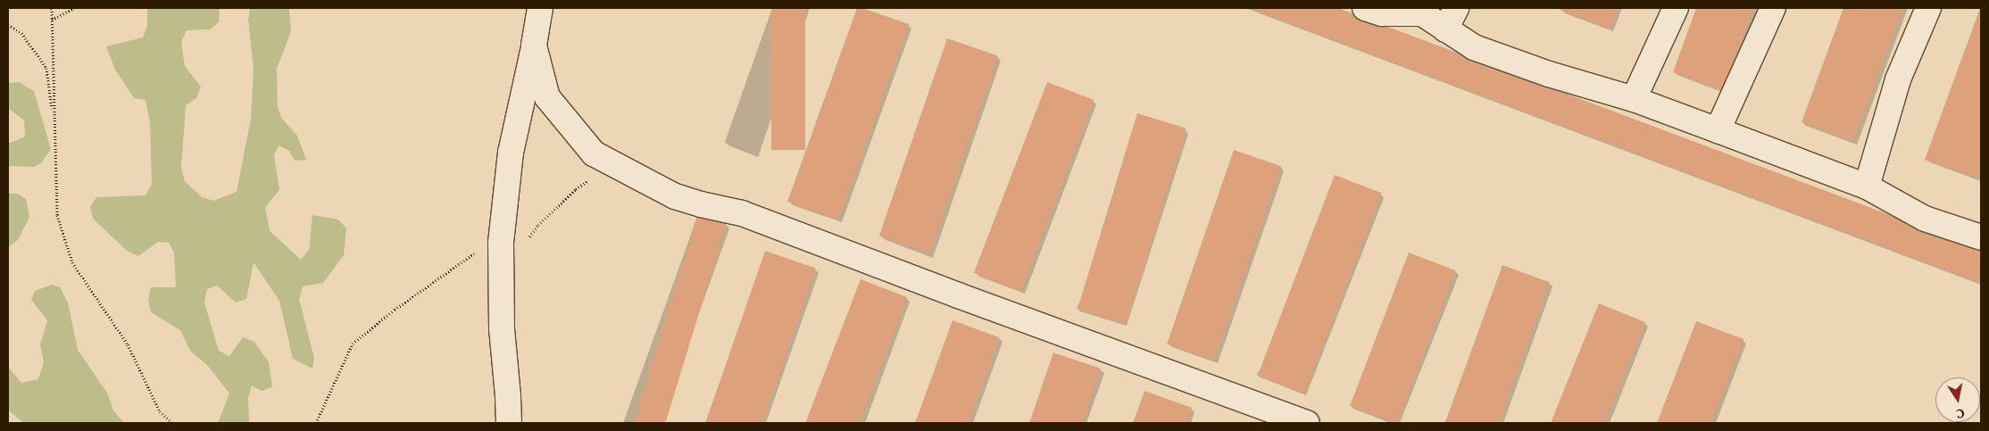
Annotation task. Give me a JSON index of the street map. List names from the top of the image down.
{
  "north": "bottom"
}
